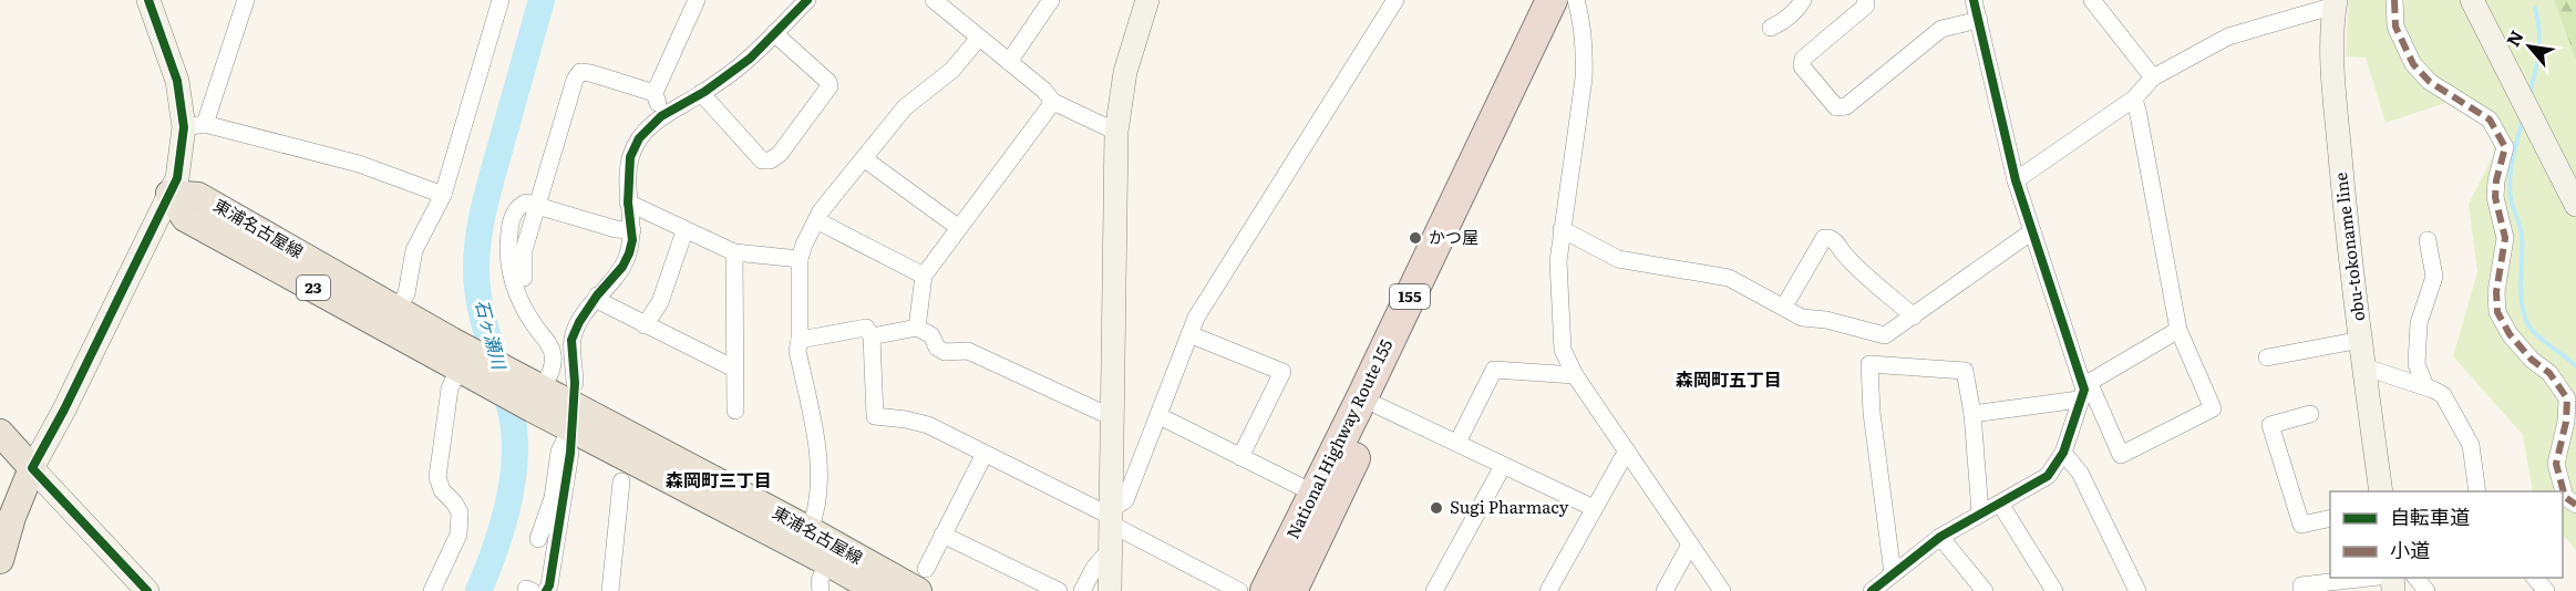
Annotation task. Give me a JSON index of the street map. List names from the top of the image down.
{
  "streets": {
    "highway": ["155", "National Highway Route 155"],
    "main road": ["東浦名古屋線", "23"],
    "street": ["obu-tokoname line"]
  },
  "districts": ["森岡町五丁目", "森岡町三丁目"],
  "water": ["石ヶ瀬川"],
  "places": ["かつ屋", "Sugi Pharmacy"],
  "legend": ["自転車道", "小道"],
  "north": "top left"
}
